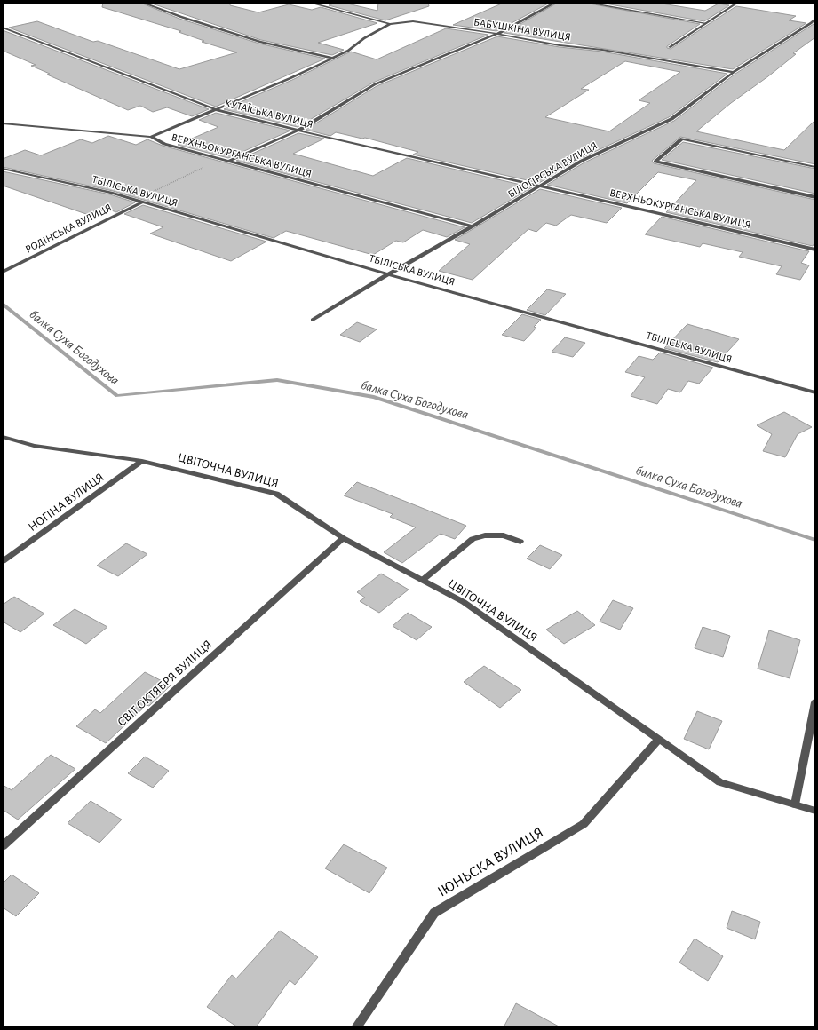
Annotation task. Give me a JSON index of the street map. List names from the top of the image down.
{
  "streets": {
    "street": [
      "БАБУШКІНА ВУЛИЦЯ",
      "КУТАЇСЬКА ВУЛИЦЯ",
      "ВЕРХНЬОКУРГАНСЬКА ВУЛИЦЯ",
      "БІЛОГІРСЬКА ВУЛИЦЯ",
      "ТБІЛІСЬКА ВУЛИЦЯ",
      "РОДІНСЬКА ВУЛИЦЯ",
      "ЦВIТОЧНА ВУЛИЦЯ",
      "НОГІНА ВУЛИЦЯ",
      "СВІТ ОКТЯБРЯ ВУЛИЦЯ",
      "IЮНЬСКА ВУЛИЦЯ"
    ]
  },
  "crossings": [
    ["БАБУШКІНА ВУЛИЦЯ", "БІЛОГІРСЬКА ВУЛИЦЯ"],
    ["КУТАЇСЬКА ВУЛИЦЯ", "ВЕРХНЬОКУРГАНСЬКА ВУЛИЦЯ"],
    ["КУТАЇСЬКА ВУЛИЦЯ", "БІЛОГІРСЬКА ВУЛИЦЯ"],
    ["ВЕРХНЬОКУРГАНСЬКА ВУЛИЦЯ", "БІЛОГІРСЬКА ВУЛИЦЯ"],
    ["БІЛОГІРСЬКА ВУЛИЦЯ", "ТБІЛІСЬКА ВУЛИЦЯ"],
    ["ТБІЛІСЬКА ВУЛИЦЯ", "РОДІНСЬКА ВУЛИЦЯ"],
    ["ЦВIТОЧНА ВУЛИЦЯ", "НОГІНА ВУЛИЦЯ"],
    ["ЦВIТОЧНА ВУЛИЦЯ", "СВІТ ОКТЯБРЯ ВУЛИЦЯ"],
    ["ЦВIТОЧНА ВУЛИЦЯ", "IЮНЬСКА ВУЛИЦЯ"]
  ],
  "water": ["балка Суха Богодухова"]
}
